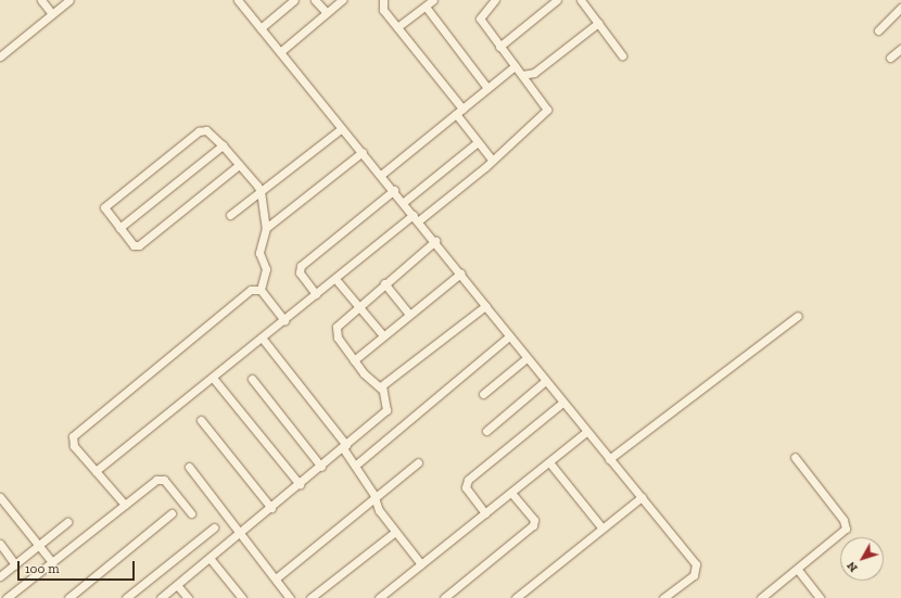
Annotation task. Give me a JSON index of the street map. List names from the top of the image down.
{
  "scale_bar": "100 m",
  "north": "bottom left"
}
